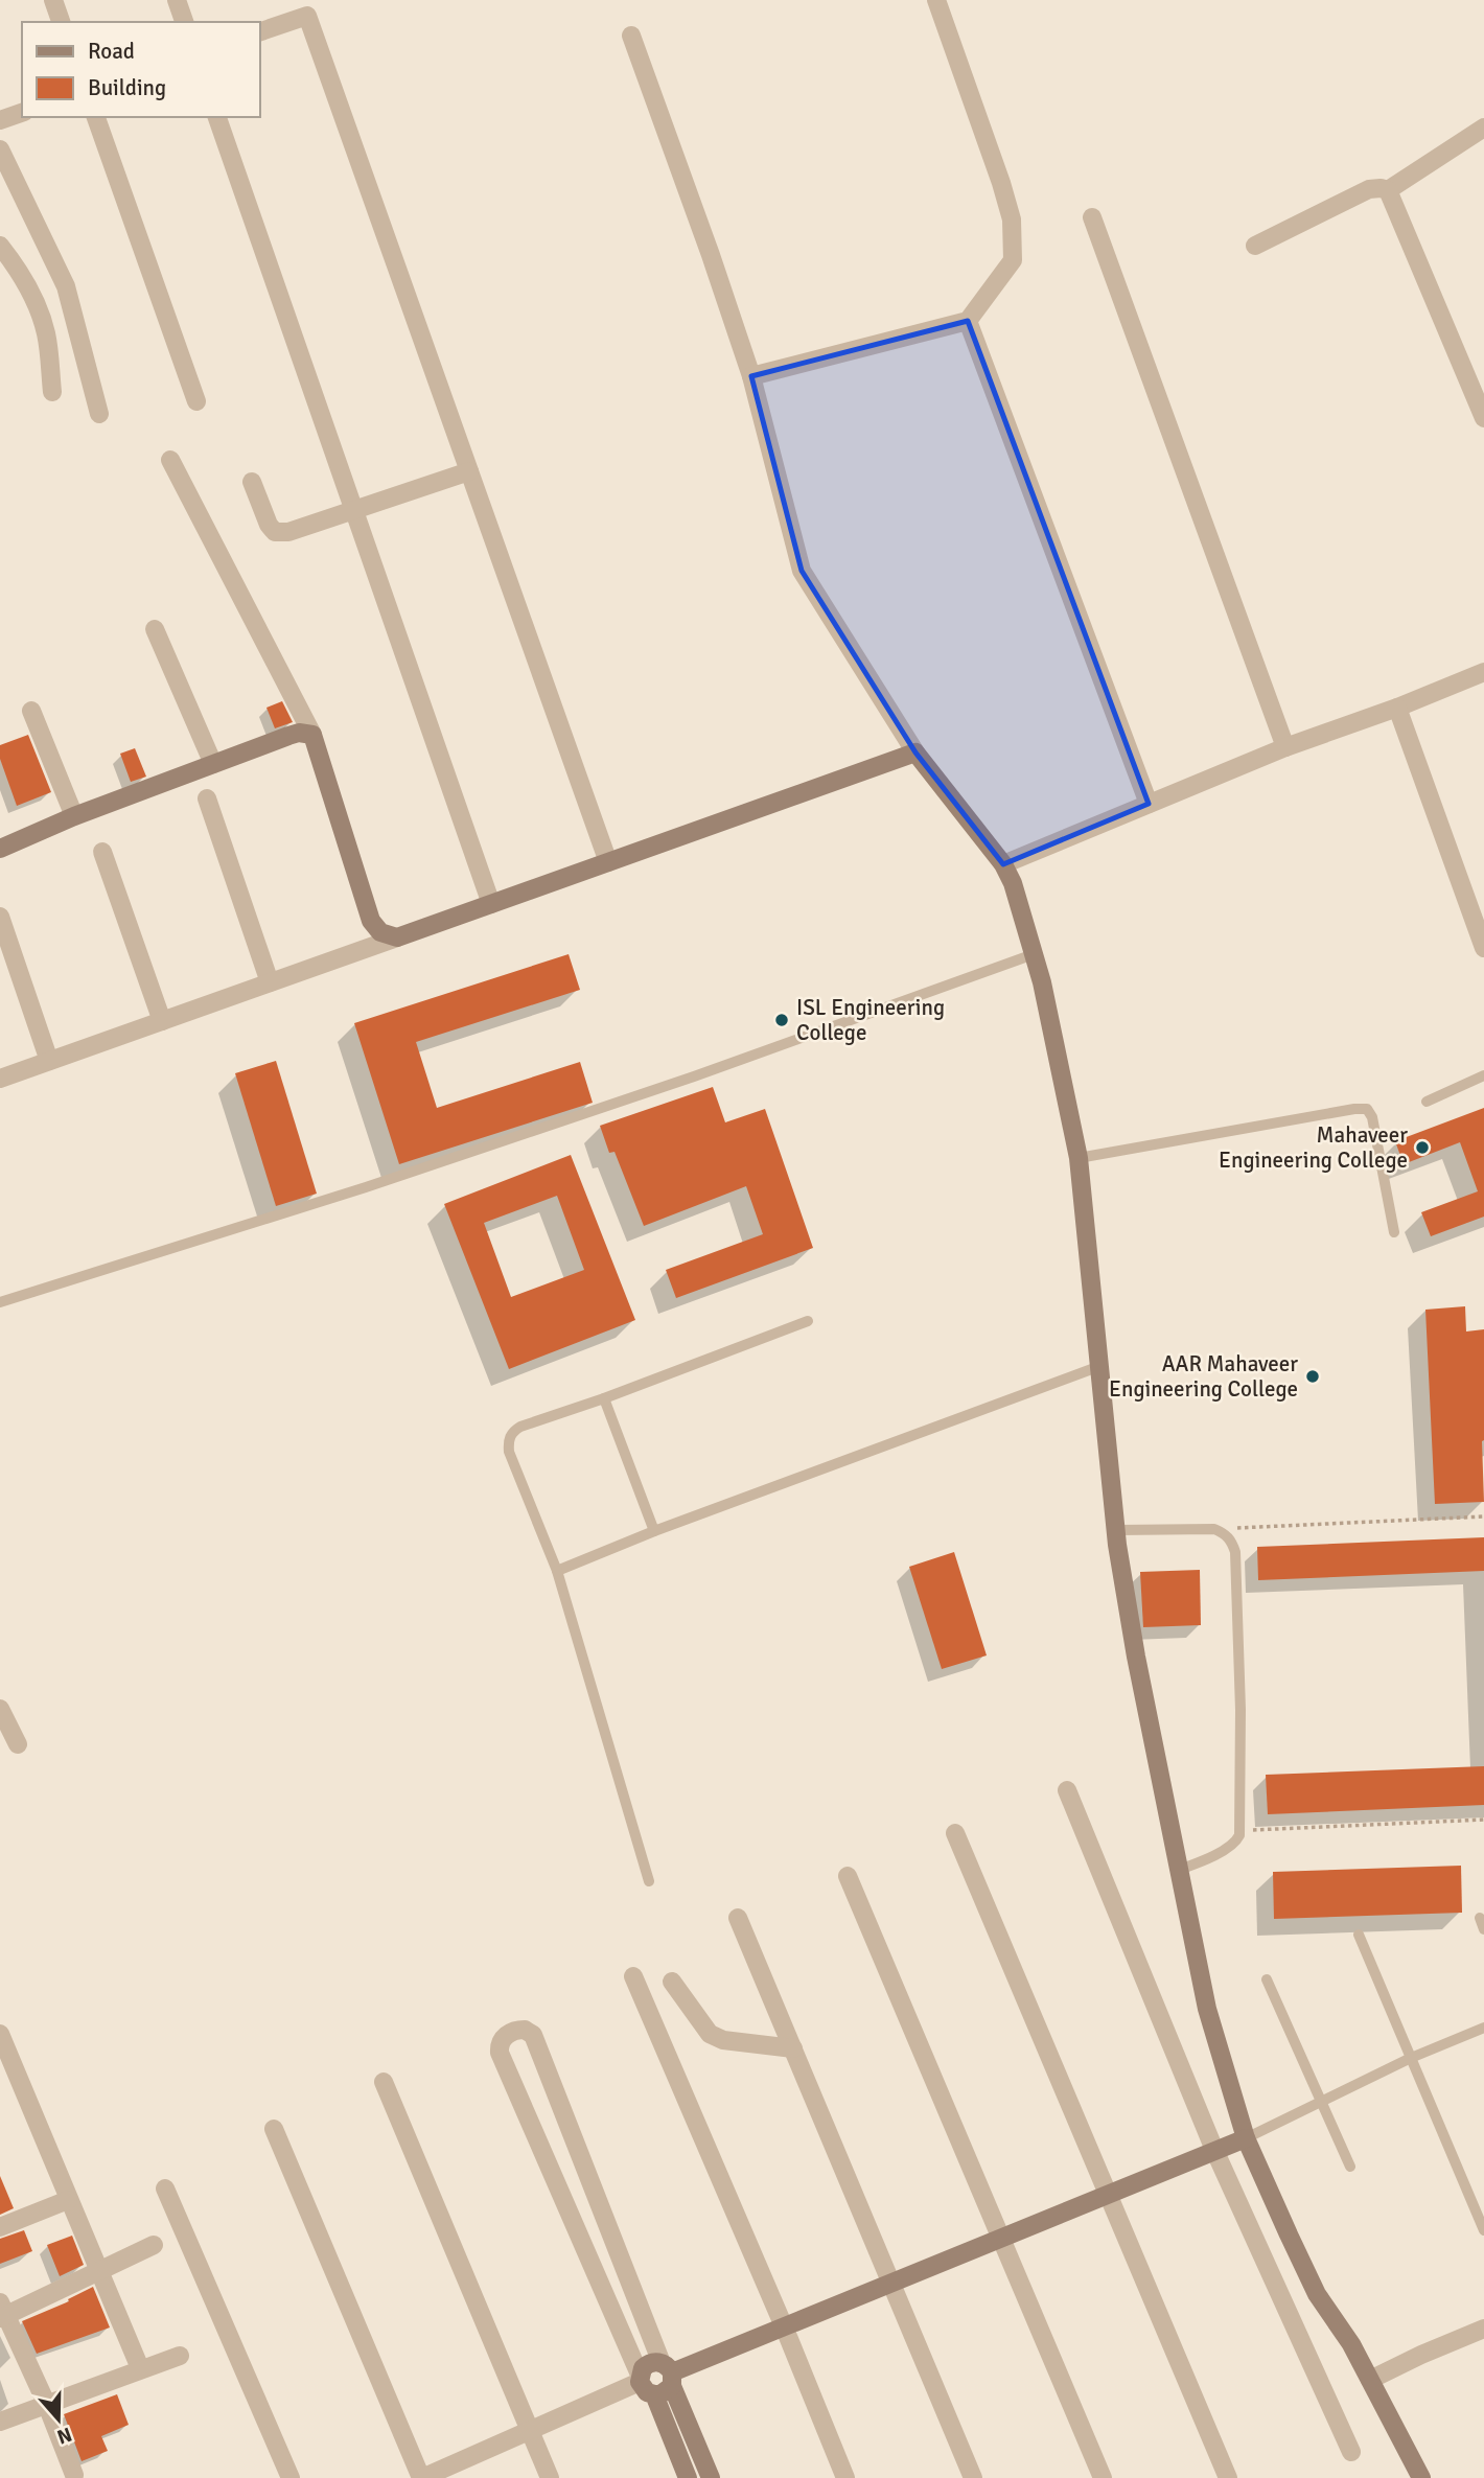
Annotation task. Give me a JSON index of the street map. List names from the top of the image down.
{
  "places": ["ISL Engineering College", "Mahaveer Engineering College", "AAR Mahaveer Engineering College"],
  "legend": ["Road", "Building"],
  "north": "bottom"
}
